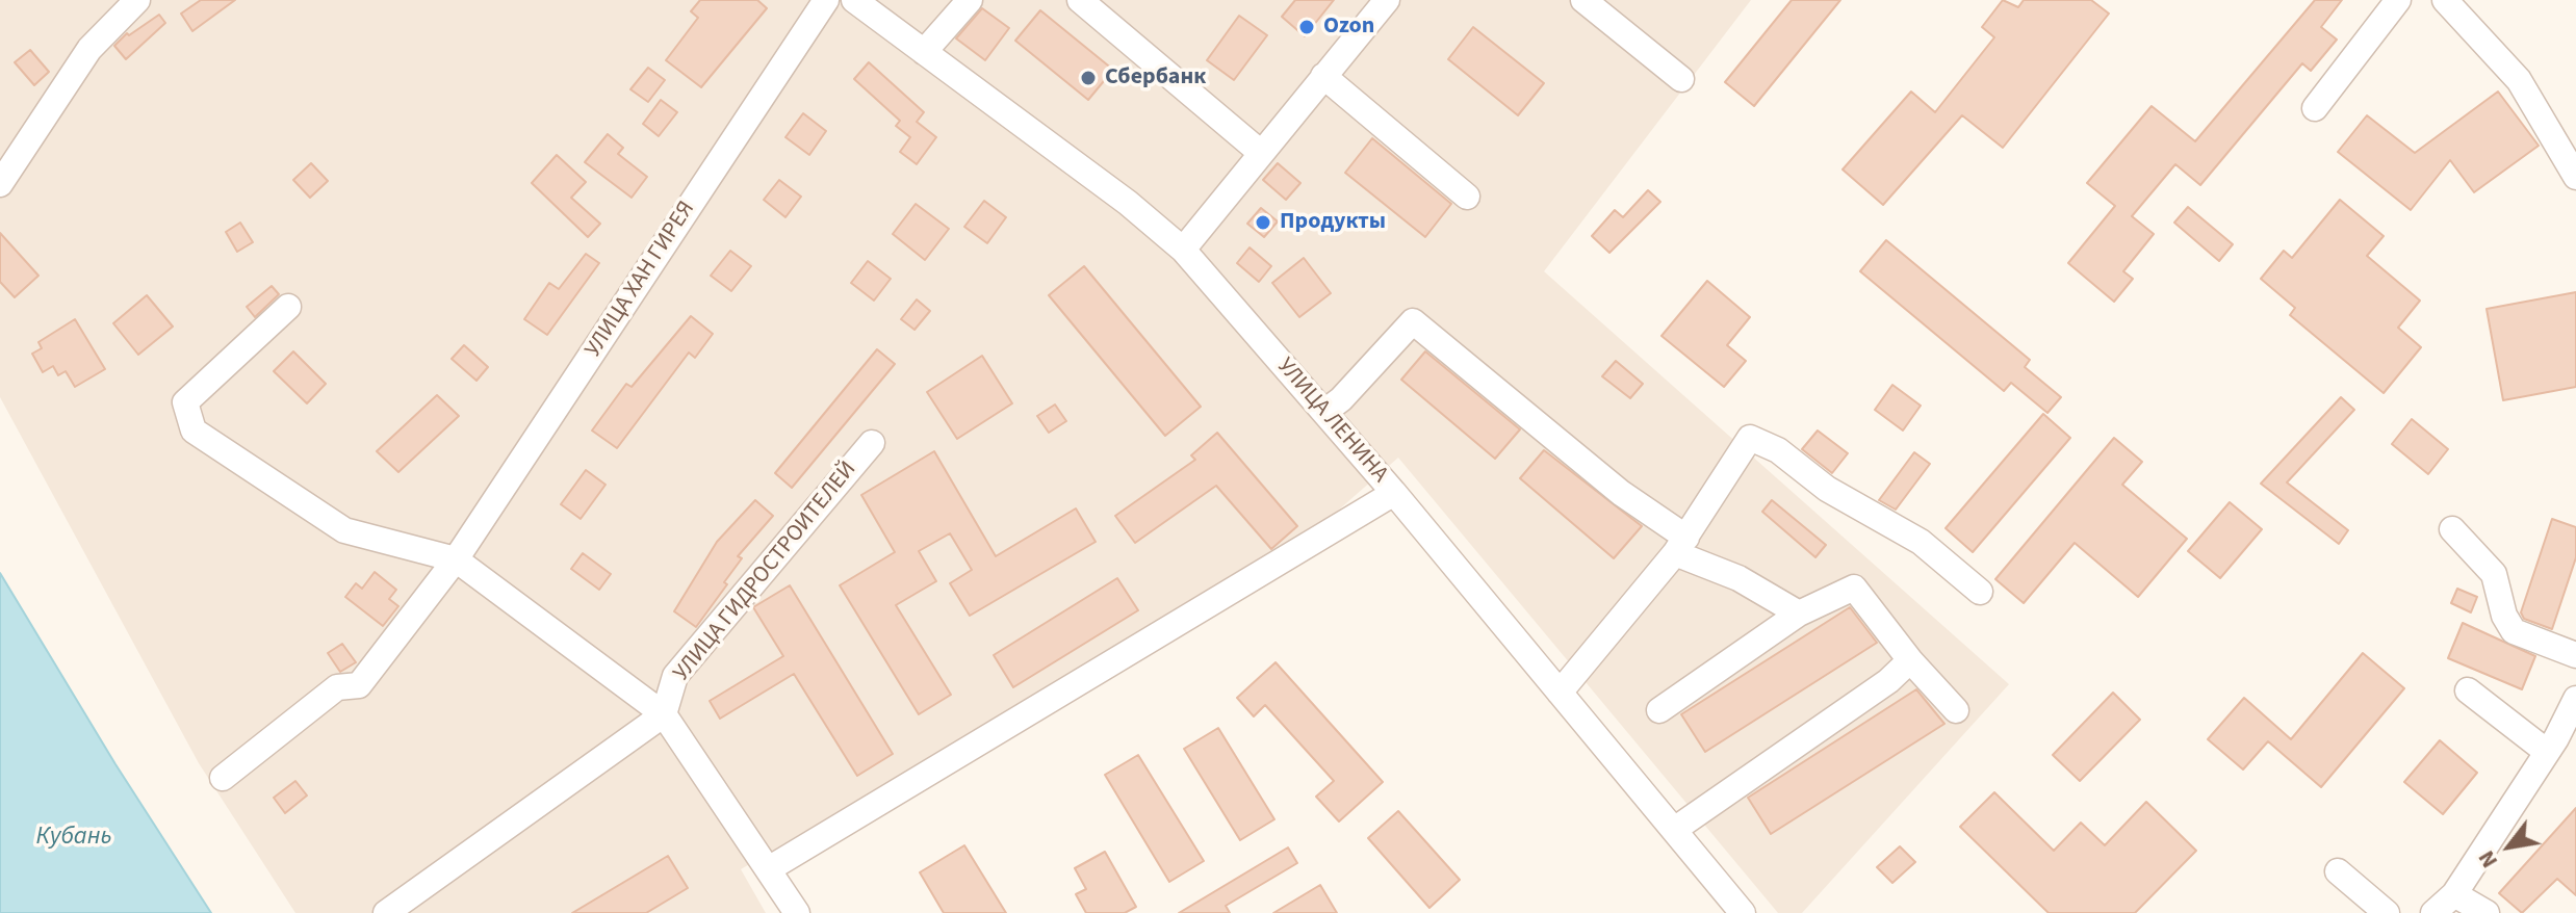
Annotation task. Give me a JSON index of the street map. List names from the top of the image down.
{
  "streets": {
    "street": ["УЛИЦА ХАН ГИРЕЯ", "УЛИЦА ЛЕНИНА", "УЛИЦА ГИДРОСТРОИТЕЛЕЙ"]
  },
  "water": ["Кубань"],
  "places": ["Ozon", "Сбербанк", "Продукты"],
  "north": "bottom left"
}
